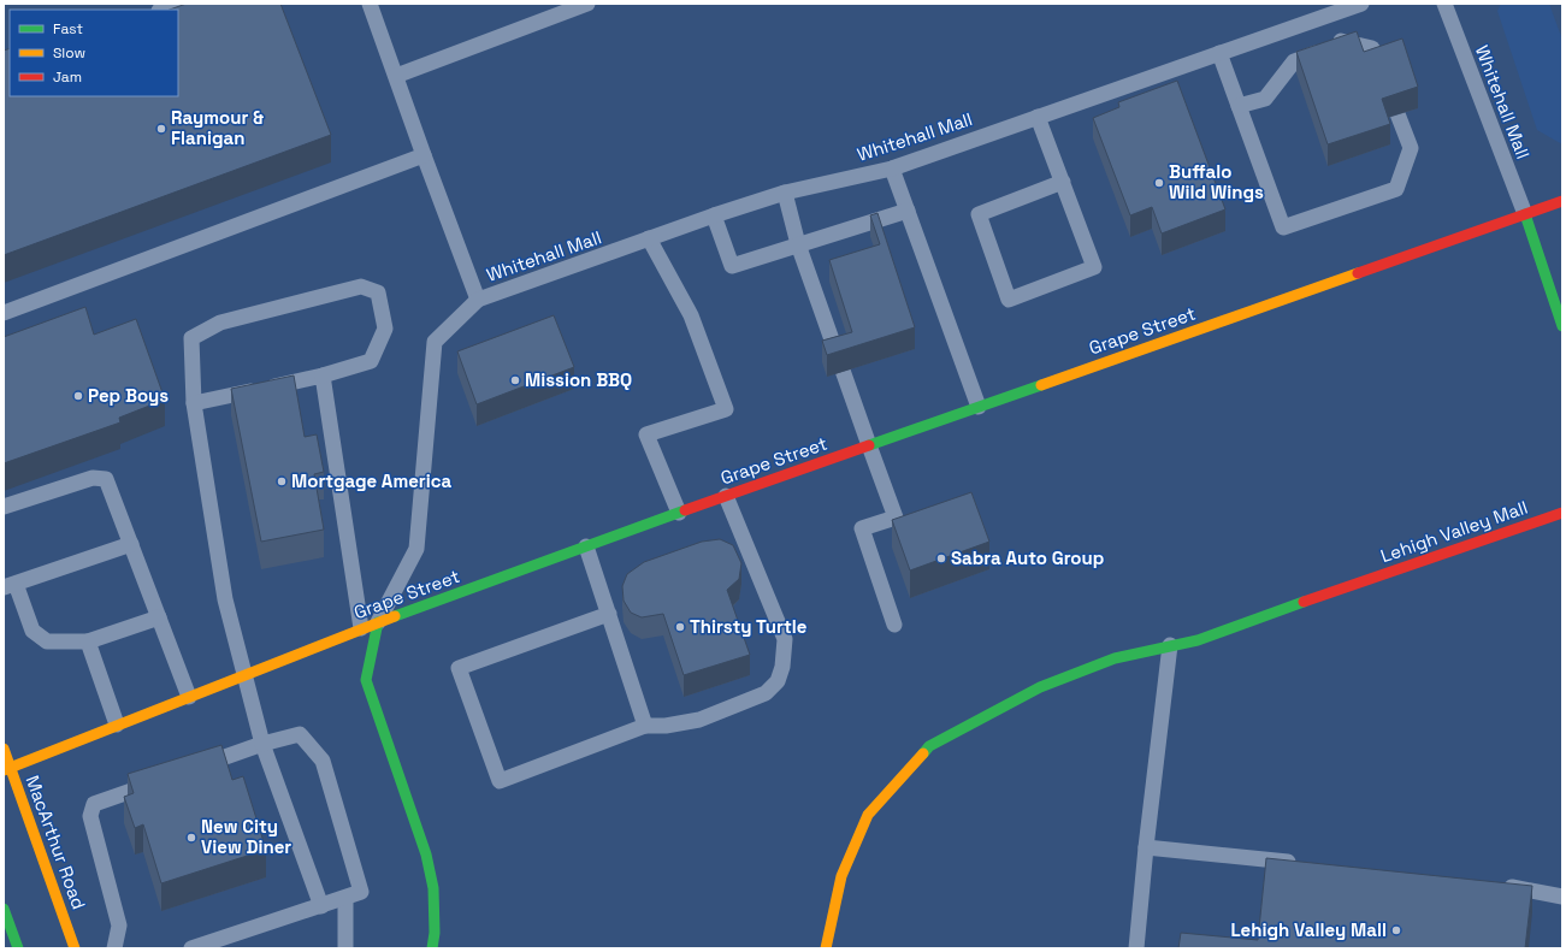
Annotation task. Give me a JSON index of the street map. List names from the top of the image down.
{
  "streets": {
    "main road": ["Grape Street", "Lehigh Valley Mall", "MacArthur Road"],
    "lane": ["Whitehall Mall"]
  },
  "crossings": [
    ["Whitehall Mall", "Grape Street"],
    ["Grape Street", "MacArthur Road"]
  ],
  "places": [
    "Raymour & Flanigan",
    "Buffalo Wild Wings",
    "Mission BBQ",
    "Pep Boys",
    "Mortgage America",
    "Sabra Auto Group",
    "Thirsty Turtle",
    "New City View Diner",
    "Lehigh Valley Mall"
  ],
  "legend": ["Fast", "Slow", "Jam"]
}
